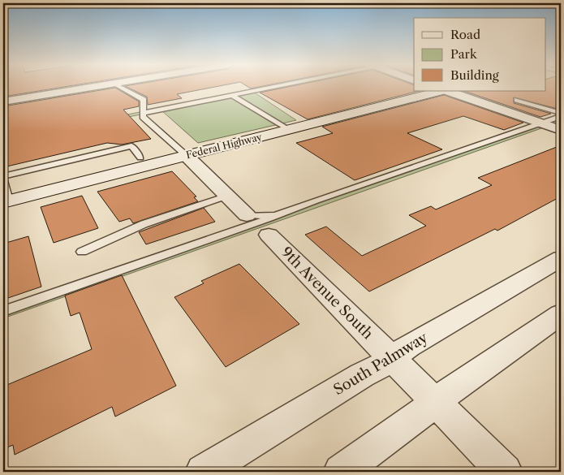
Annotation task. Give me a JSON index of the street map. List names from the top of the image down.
{
  "streets": {
    "main road": ["Federal Highway"],
    "street": ["9th Avenue South", "South Palmway"]
  },
  "crossings": [
    ["9th Avenue South", "South Palmway"]
  ],
  "legend": ["Road", "Park", "Building"]
}
